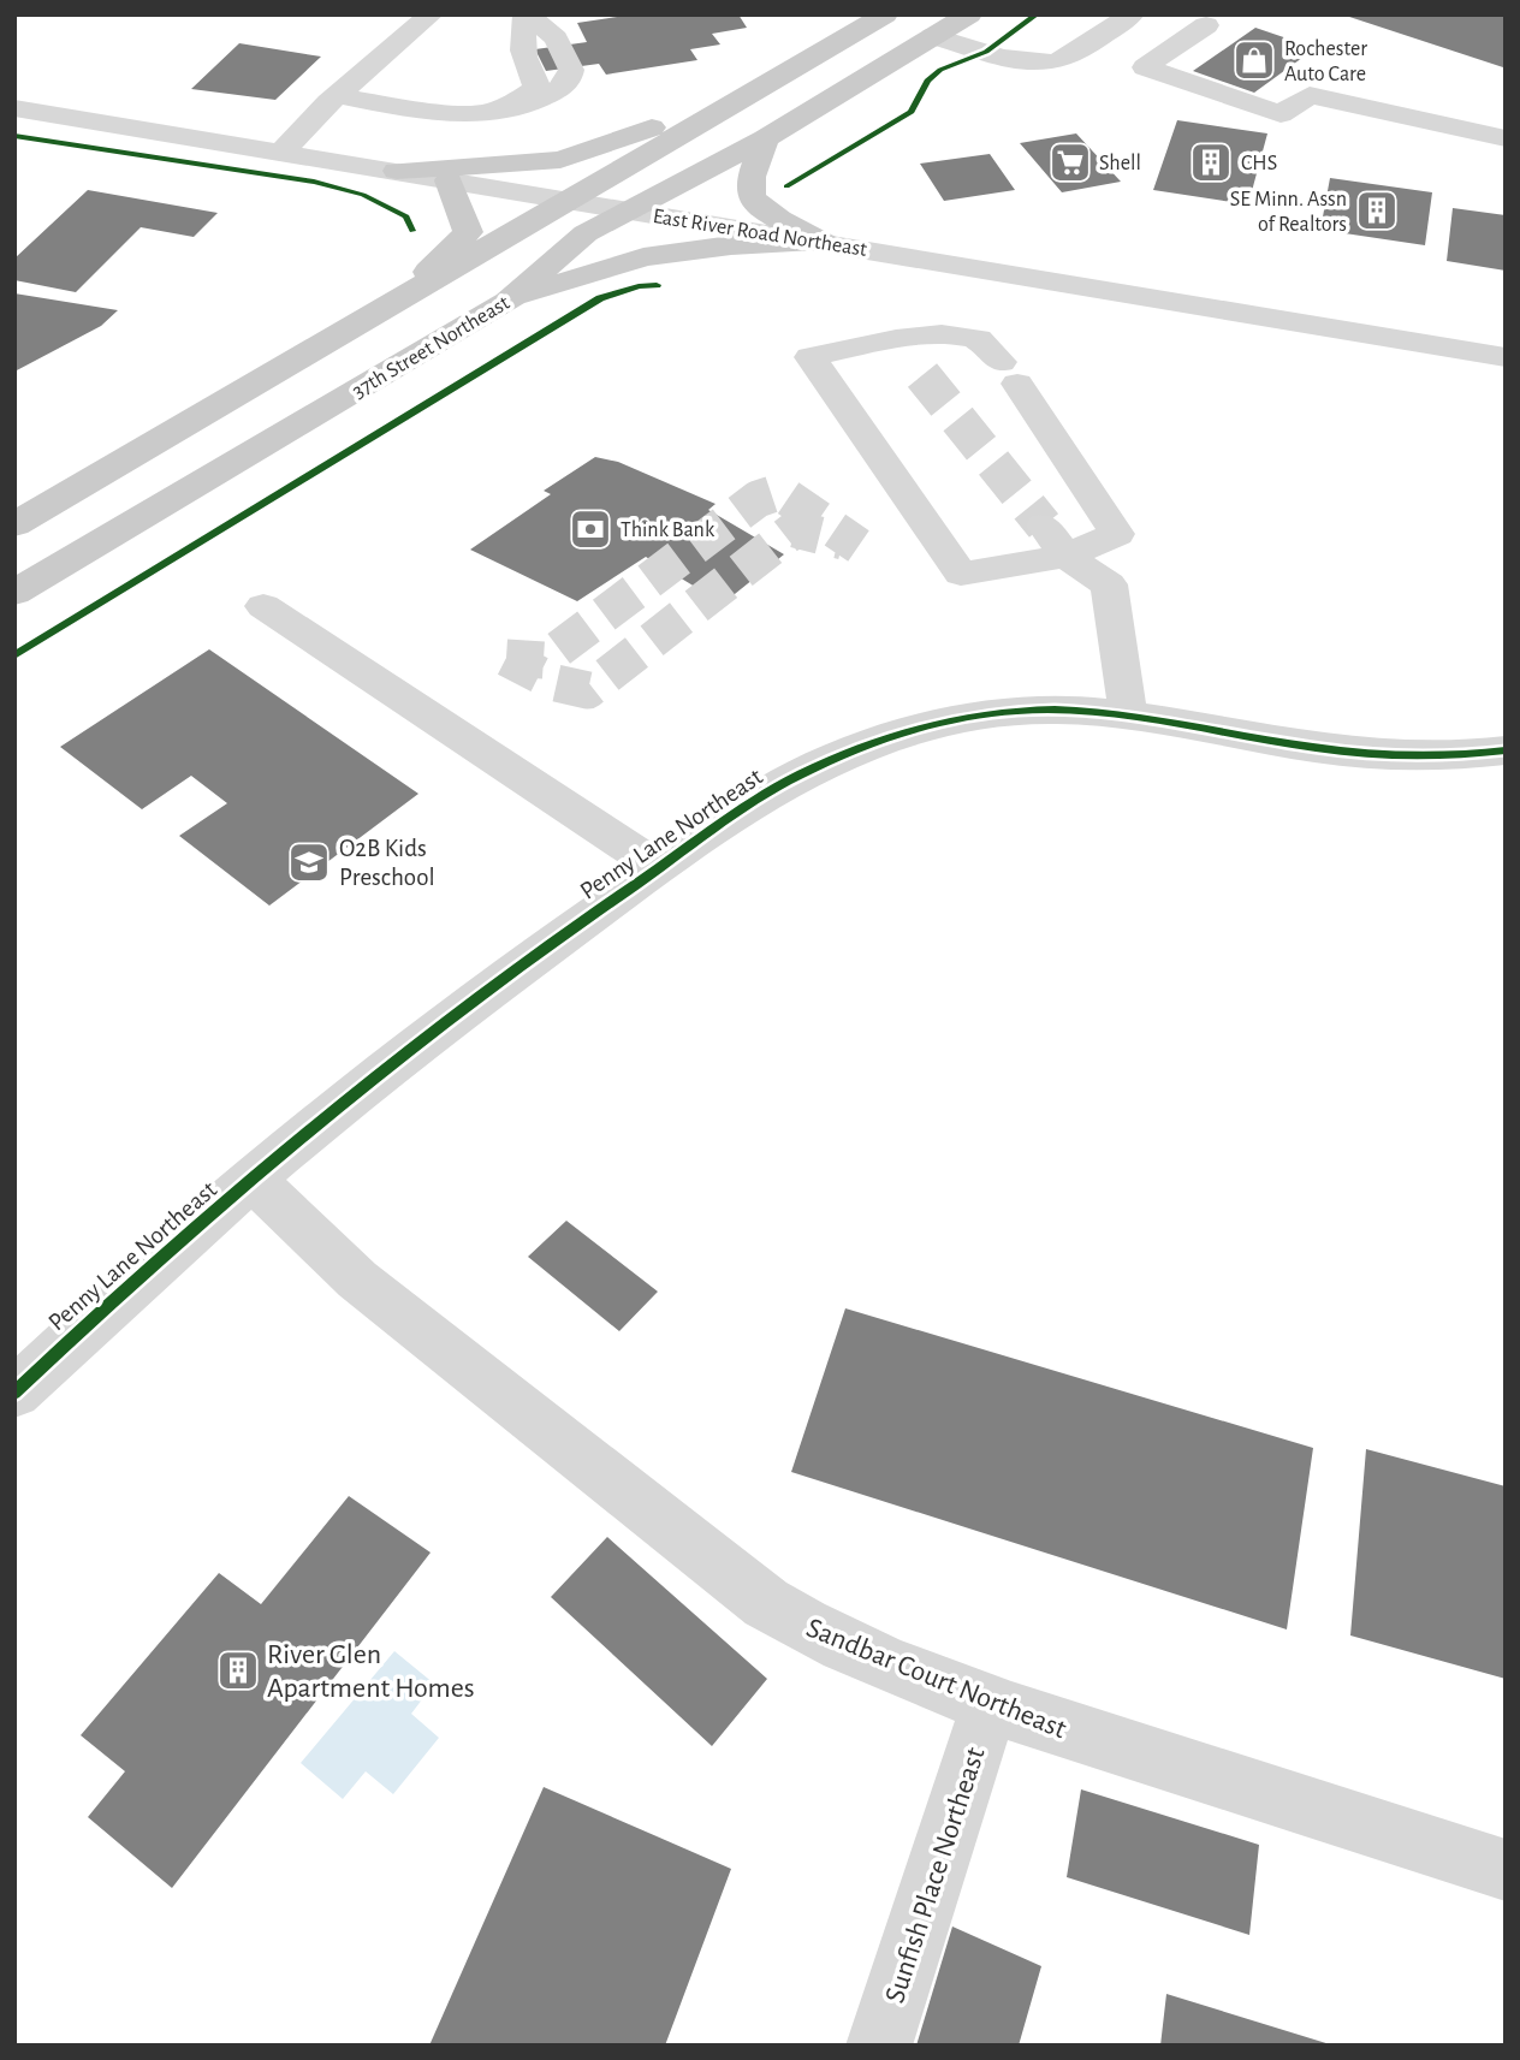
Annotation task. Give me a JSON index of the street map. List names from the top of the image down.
{
  "streets": {
    "main road": ["37th Street Northeast"],
    "street": [
      "East River Road Northeast",
      "Penny Lane Northeast",
      "Sandbar Court Northeast",
      "Sunfish Place Northeast"
    ]
  },
  "crossings": [
    ["East River Road Northeast", "37th Street Northeast"],
    ["Penny Lane Northeast", "Sandbar Court Northeast"],
    ["Sandbar Court Northeast", "Sunfish Place Northeast"]
  ],
  "places": {
    "shop": ["Rochester Auto Care"],
    "supermarket": ["Shell"],
    "building": ["CHS", "SE Minn. Assn of Realtors", "River Glen Apartment Homes"],
    "bank": ["Think Bank"],
    "school or university": ["O2B Kids Preschool"]
  }
}
